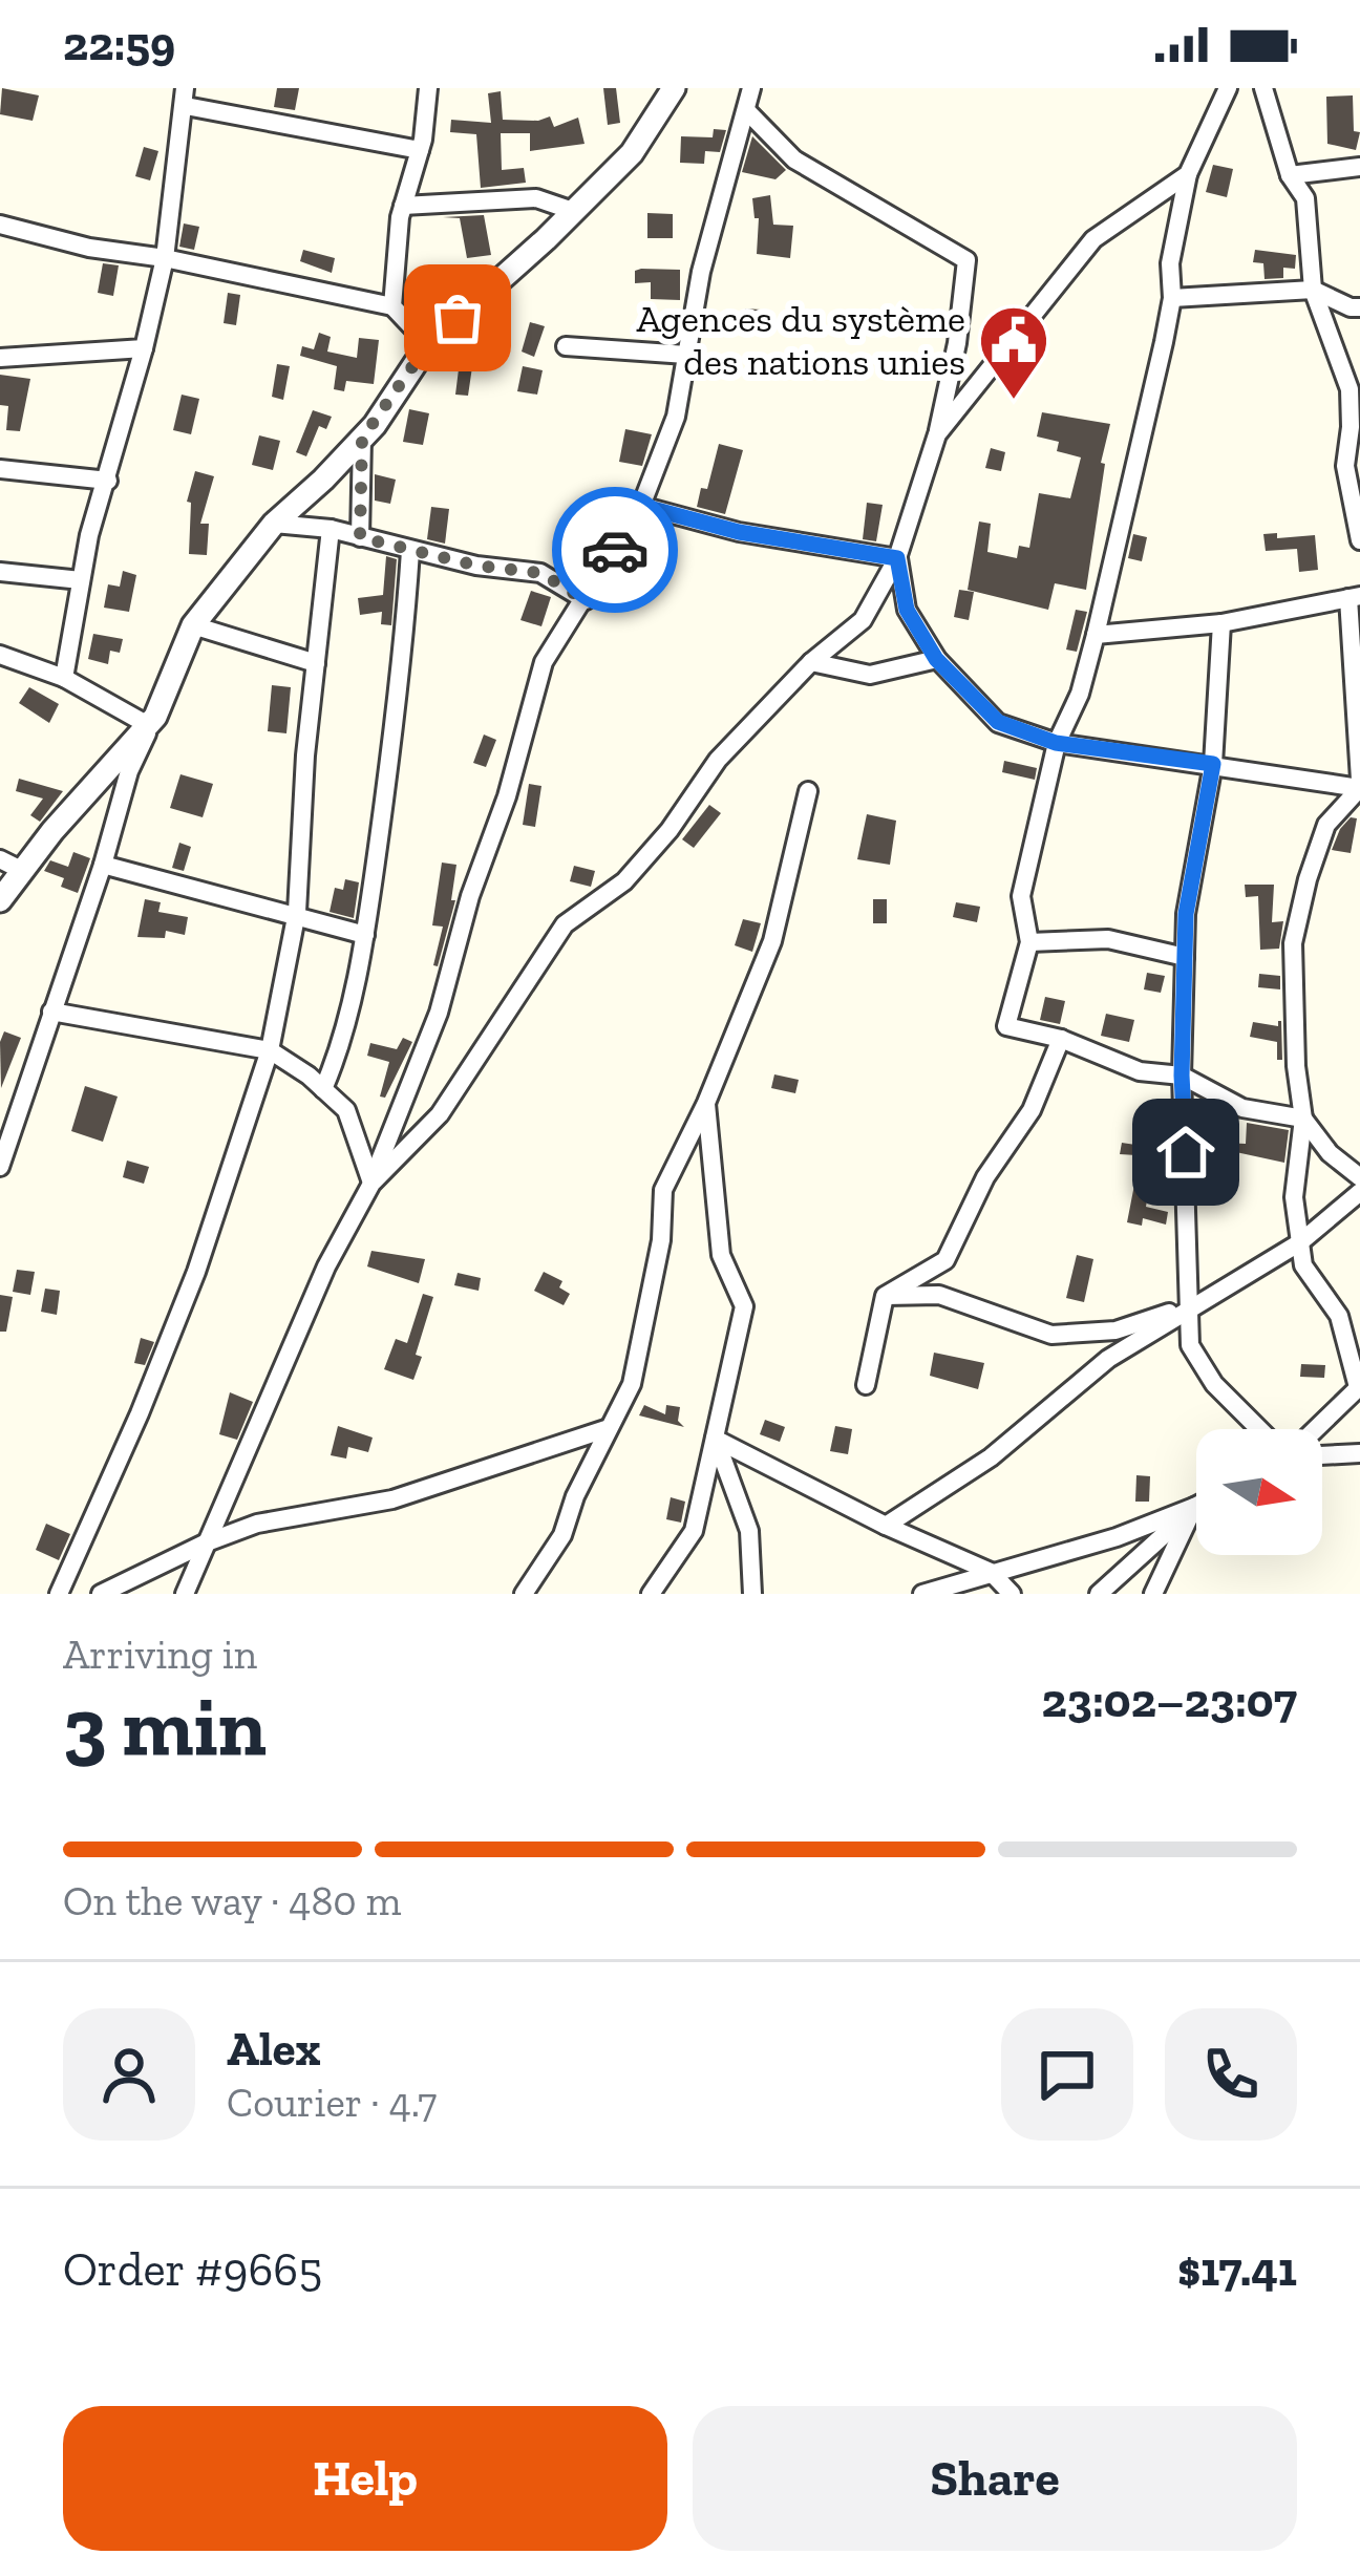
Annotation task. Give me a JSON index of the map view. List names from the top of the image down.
{
  "places": {
    "public building": ["Agences du système des nations unies"]
  },
  "north": "right",
  "page": {
    "status": "22:59",
    "heading": ["3 min", "Arriving in", "23:02–23:07"],
    "panel": [
      "Alex",
      "Courier · 4.7",
      "Order #9665",
      "$17.41"
    ],
    "bar": "On the way · 480 m",
    "buttons": ["Help", "Share"]
  }
}
